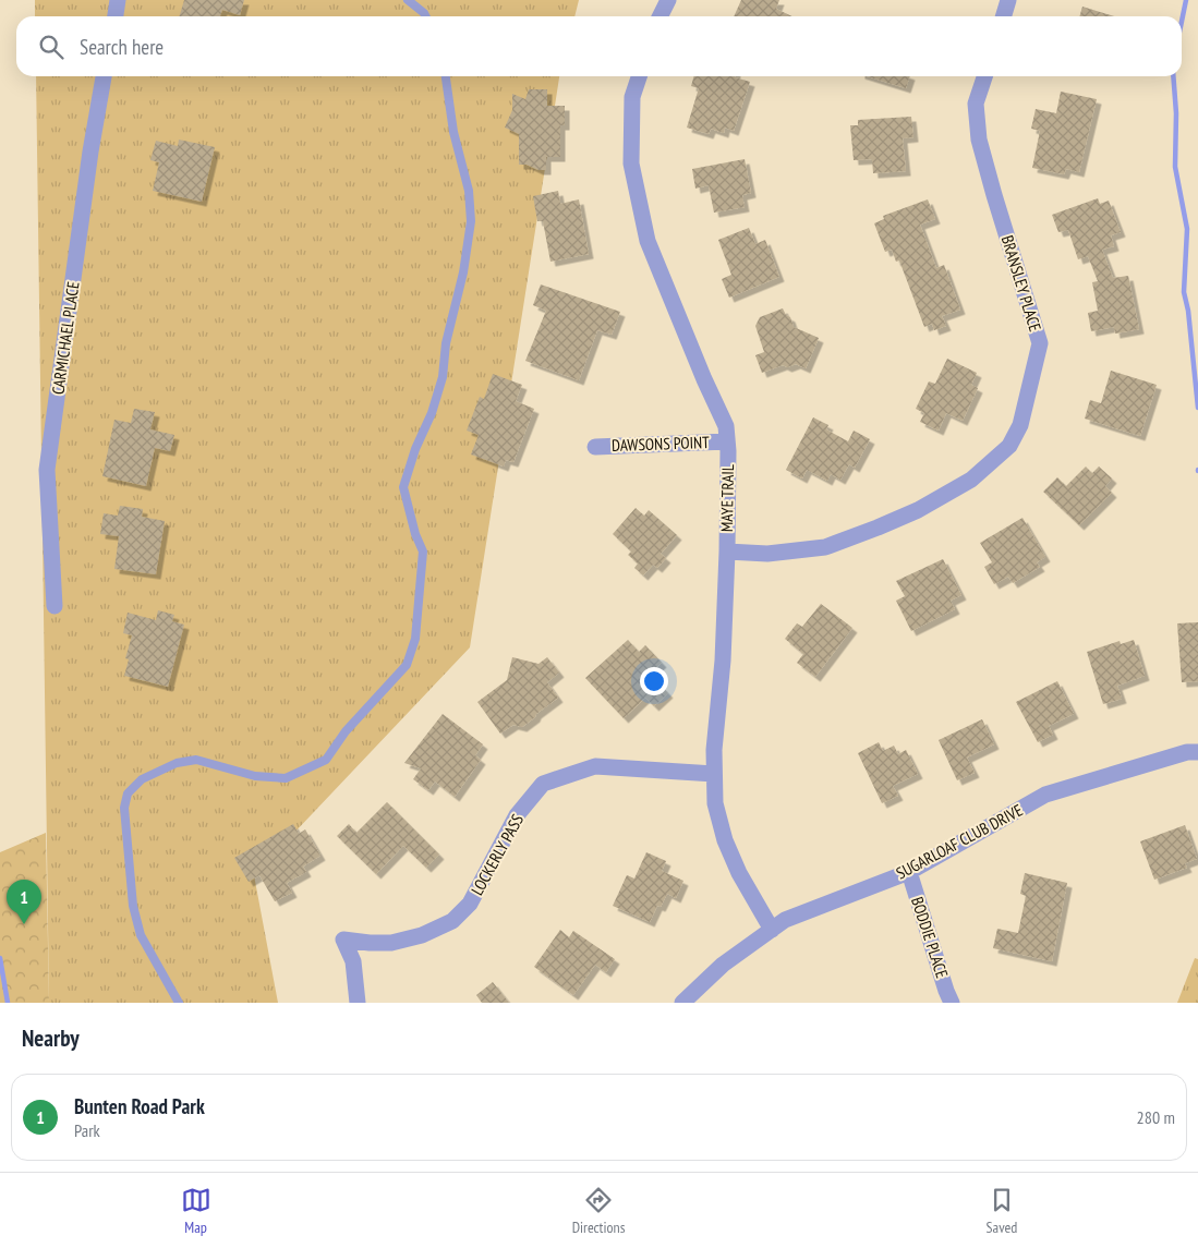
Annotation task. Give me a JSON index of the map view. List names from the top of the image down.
{
  "streets": {
    "street": [
      "BRANSLEY PLACE",
      "CARMICHAEL PLACE",
      "DAWSONS POINT",
      "MAYE TRAIL",
      "SUGARLOAF CLUB DRIVE",
      "LOCKERLY PASS",
      "BODDIE PLACE"
    ]
  },
  "crossings": [
    ["BRANSLEY PLACE", "MAYE TRAIL"],
    ["DAWSONS POINT", "MAYE TRAIL"],
    ["MAYE TRAIL", "SUGARLOAF CLUB DRIVE"],
    ["MAYE TRAIL", "LOCKERLY PASS"],
    ["SUGARLOAF CLUB DRIVE", "BODDIE PLACE"]
  ],
  "page": {
    "search": "Search here",
    "pins": "1",
    "heading": "Nearby",
    "list": [
      {
        "mark": "1",
        "name": "Bunten Road Park",
        "note": "Park",
        "value": "280 m"
      }
    ],
    "nav": ["Map", "Directions", "Saved"]
  }
}
